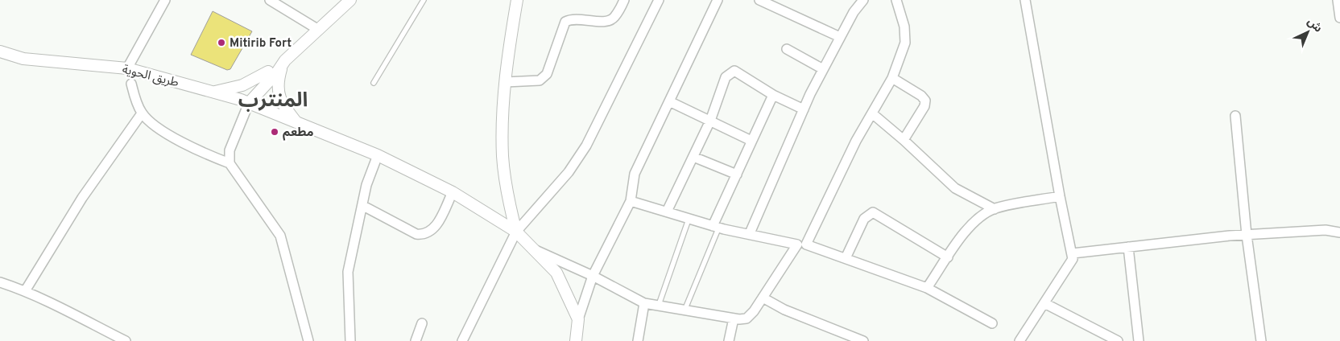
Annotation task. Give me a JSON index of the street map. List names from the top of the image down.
{
  "streets": {
    "street": ["طريق الحوية"]
  },
  "districts": ["المنترب"],
  "places": ["Mitirib Fort", "مطعم"],
  "north": "top right"
}
